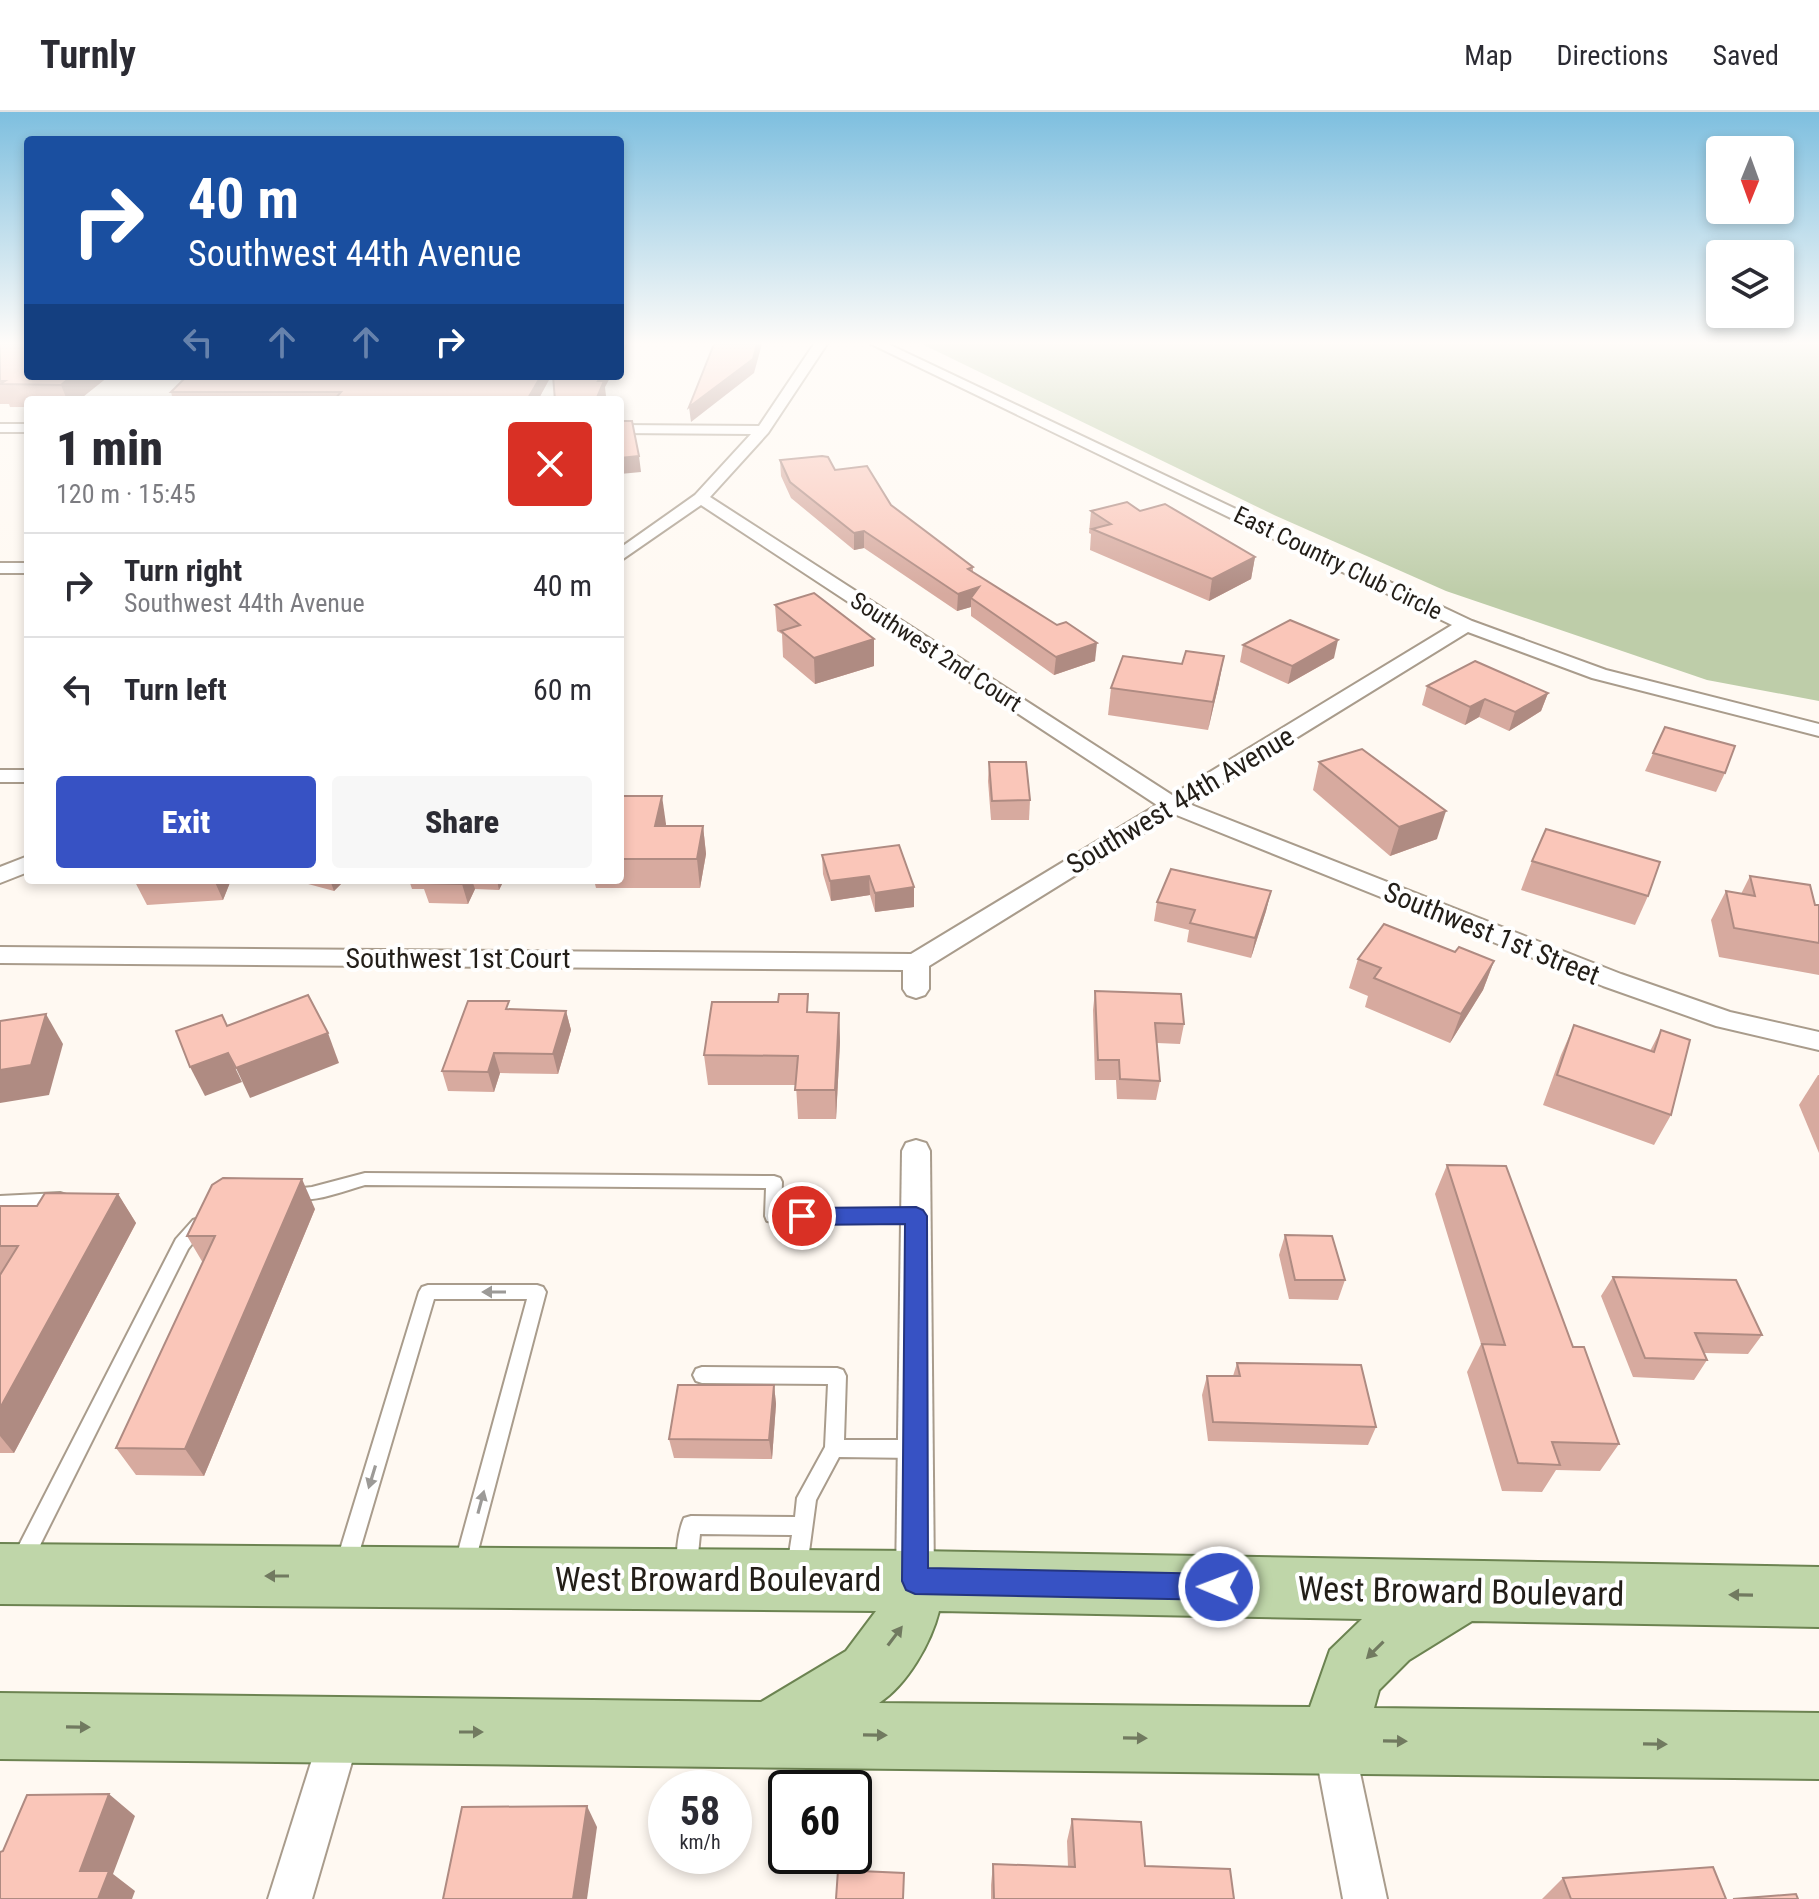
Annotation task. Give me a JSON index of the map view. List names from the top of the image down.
{
  "streets": {
    "main road": ["West Broward Boulevard"],
    "street": [
      "East Country Club Circle",
      "Southwest 2nd Court",
      "Southwest 44th Avenue",
      "Southwest 1st Street",
      "Southwest 1st Court"
    ]
  },
  "crossings": [
    ["East Country Club Circle", "Southwest 44th Avenue"],
    ["Southwest 2nd Court", "Southwest 44th Avenue"],
    ["Southwest 2nd Court", "Southwest 1st Street"],
    ["Southwest 44th Avenue", "Southwest 1st Street"],
    ["Southwest 44th Avenue", "Southwest 1st Court"]
  ],
  "north": "bottom",
  "page": {
    "header": "Turnly",
    "nav": ["Map", "Directions", "Saved"],
    "turn": ["40 m", "Southwest 44th Avenue"],
    "heading": ["1 min", "120 m · 15:45"],
    "list": [
      {
        "name": "Turn right",
        "note": "Southwest 44th Avenue",
        "value": "40 m"
      },
      {
        "name": "Turn left",
        "value": "60 m"
      }
    ],
    "buttons": ["Exit", "Share"],
    "speed": "58 km/h",
    "limit": "60"
  }
}
